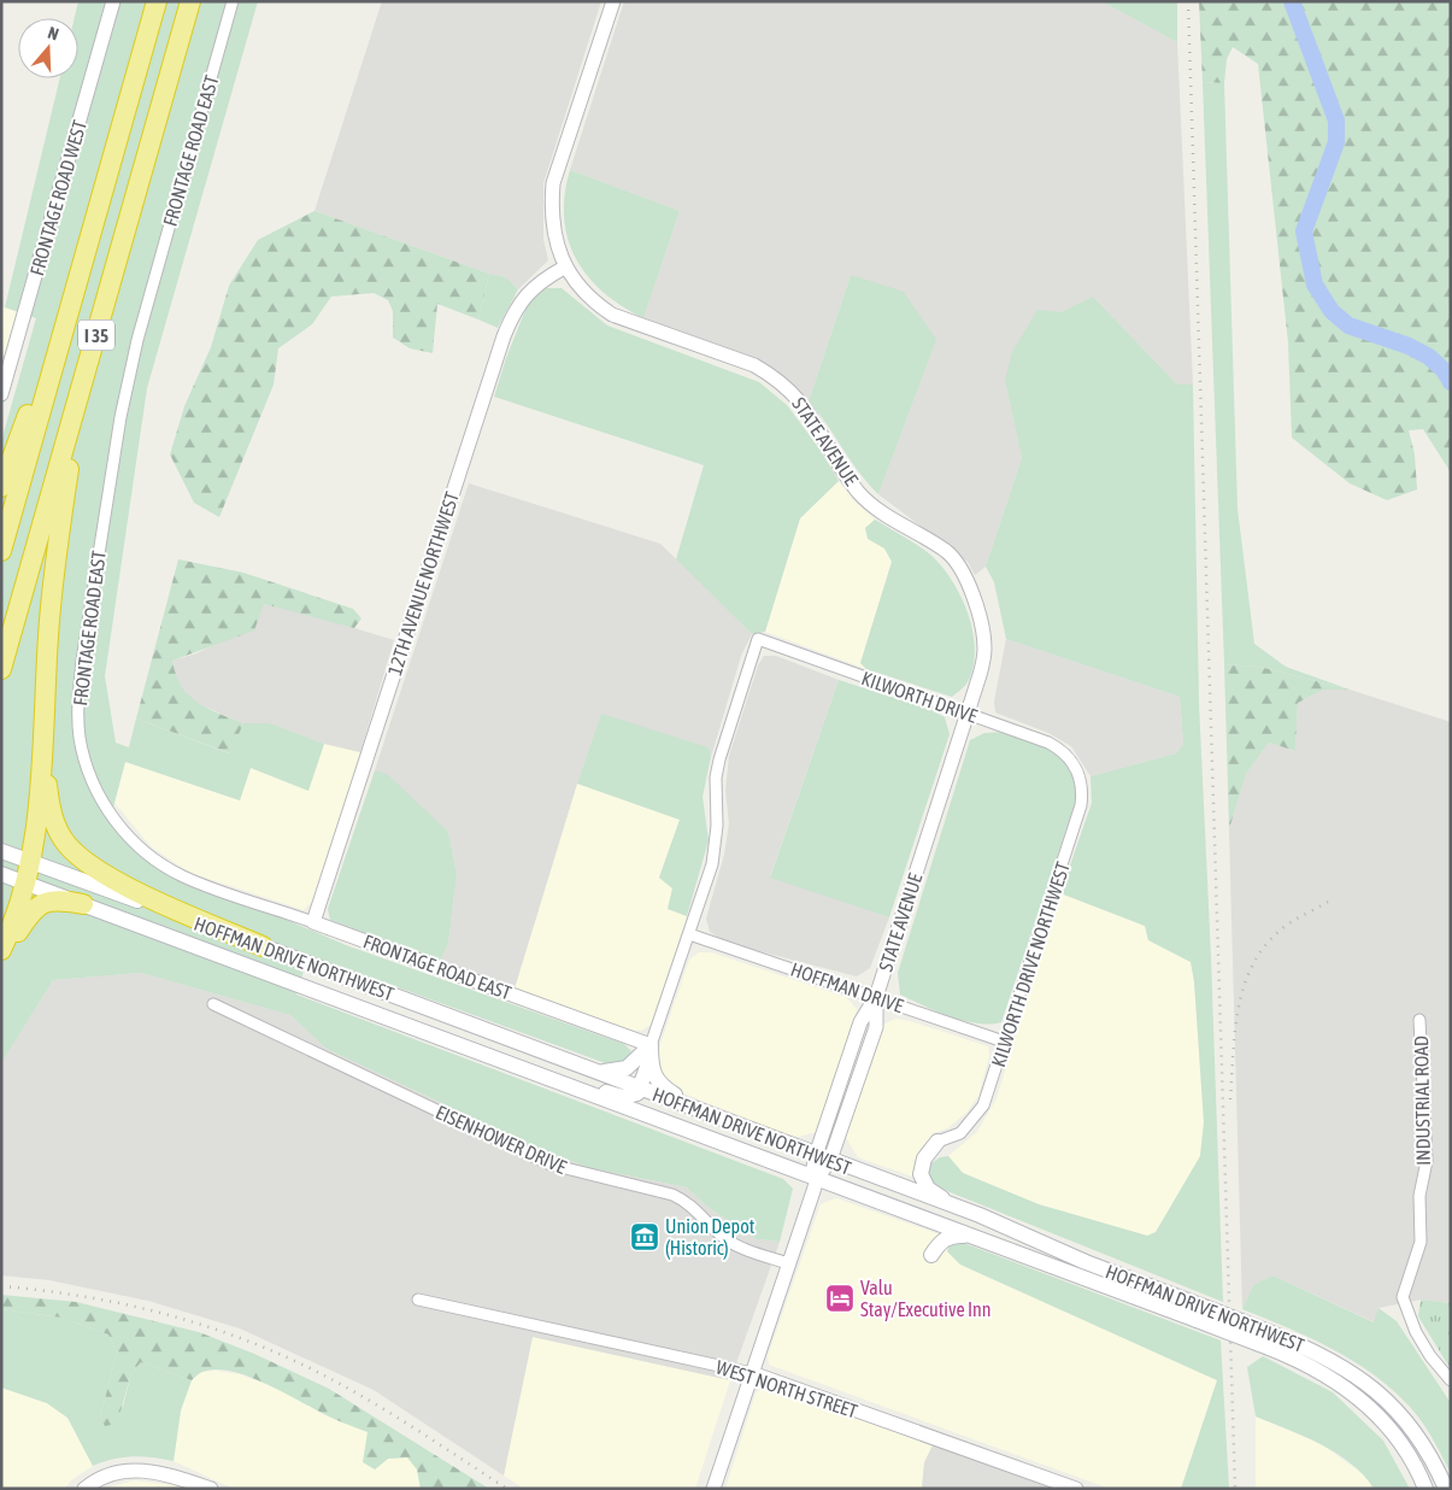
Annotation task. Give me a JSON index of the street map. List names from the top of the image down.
{
  "streets": {
    "highway": ["I 35"],
    "main road": ["HOFFMAN DRIVE NORTHWEST"],
    "street": [
      "FRONTAGE ROAD EAST",
      "FRONTAGE ROAD WEST",
      "STATE AVENUE",
      "12TH AVENUE NORTHWEST",
      "KILWORTH DRIVE",
      "KILWORTH DRIVE NORTHWEST",
      "HOFFMAN DRIVE",
      "INDUSTRIAL ROAD",
      "EISENHOWER DRIVE",
      "WEST NORTH STREET"
    ]
  },
  "crossings": [
    ["FRONTAGE ROAD EAST", "12TH AVENUE NORTHWEST"],
    ["STATE AVENUE", "12TH AVENUE NORTHWEST"],
    ["STATE AVENUE", "KILWORTH DRIVE"],
    ["STATE AVENUE", "HOFFMAN DRIVE"],
    ["KILWORTH DRIVE", "KILWORTH DRIVE NORTHWEST"],
    ["KILWORTH DRIVE", "HOFFMAN DRIVE"],
    ["KILWORTH DRIVE NORTHWEST", "HOFFMAN DRIVE"]
  ],
  "places": {
    "museum": ["Union Depot (Historic)"],
    "hotel": ["Valu Stay/Executive Inn"]
  },
  "north": "top"
}
